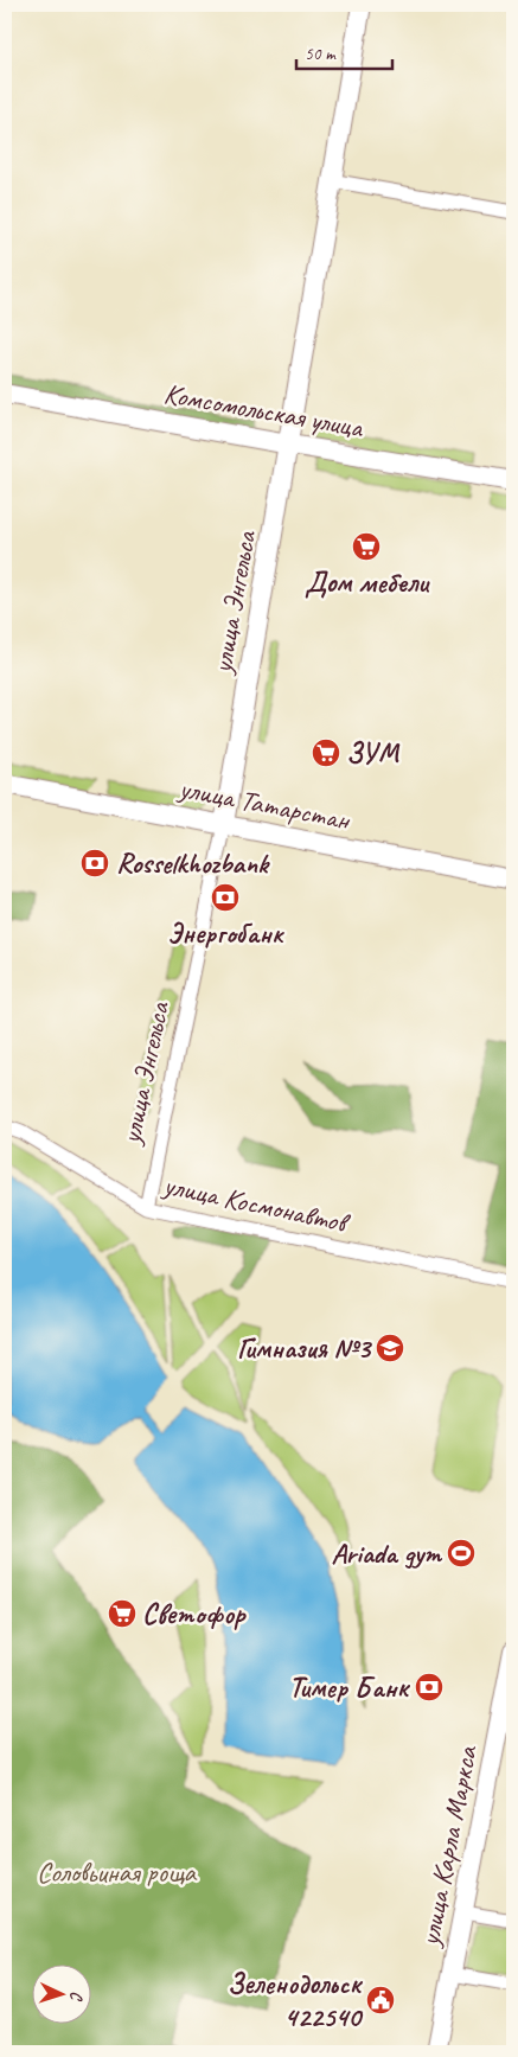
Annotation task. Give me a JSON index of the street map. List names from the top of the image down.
{
  "streets": {
    "street": [
      "Комсомольская улица",
      "улица Энгельса",
      "улица Татарстан",
      "улица Космонавтов",
      "улица Карла Маркса"
    ]
  },
  "crossings": [
    ["Комсомольская улица", "улица Энгельса"],
    ["улица Энгельса", "улица Татарстан"],
    ["улица Энгельса", "улица Космонавтов"]
  ],
  "parks": ["Соловьиная роща"],
  "places": {
    "supermarket": ["Дом мебели", "ЗУМ", "Светофор"],
    "bank": ["Rosselkhozbank", "Энергобанк", "Тимер Банк"],
    "school or university": ["Гимназия №3"],
    "sports": ["Ariada gym"],
    "public building": ["Зеленодольск 422540"]
  },
  "scale_bar": "50 m",
  "north": "right"
}
